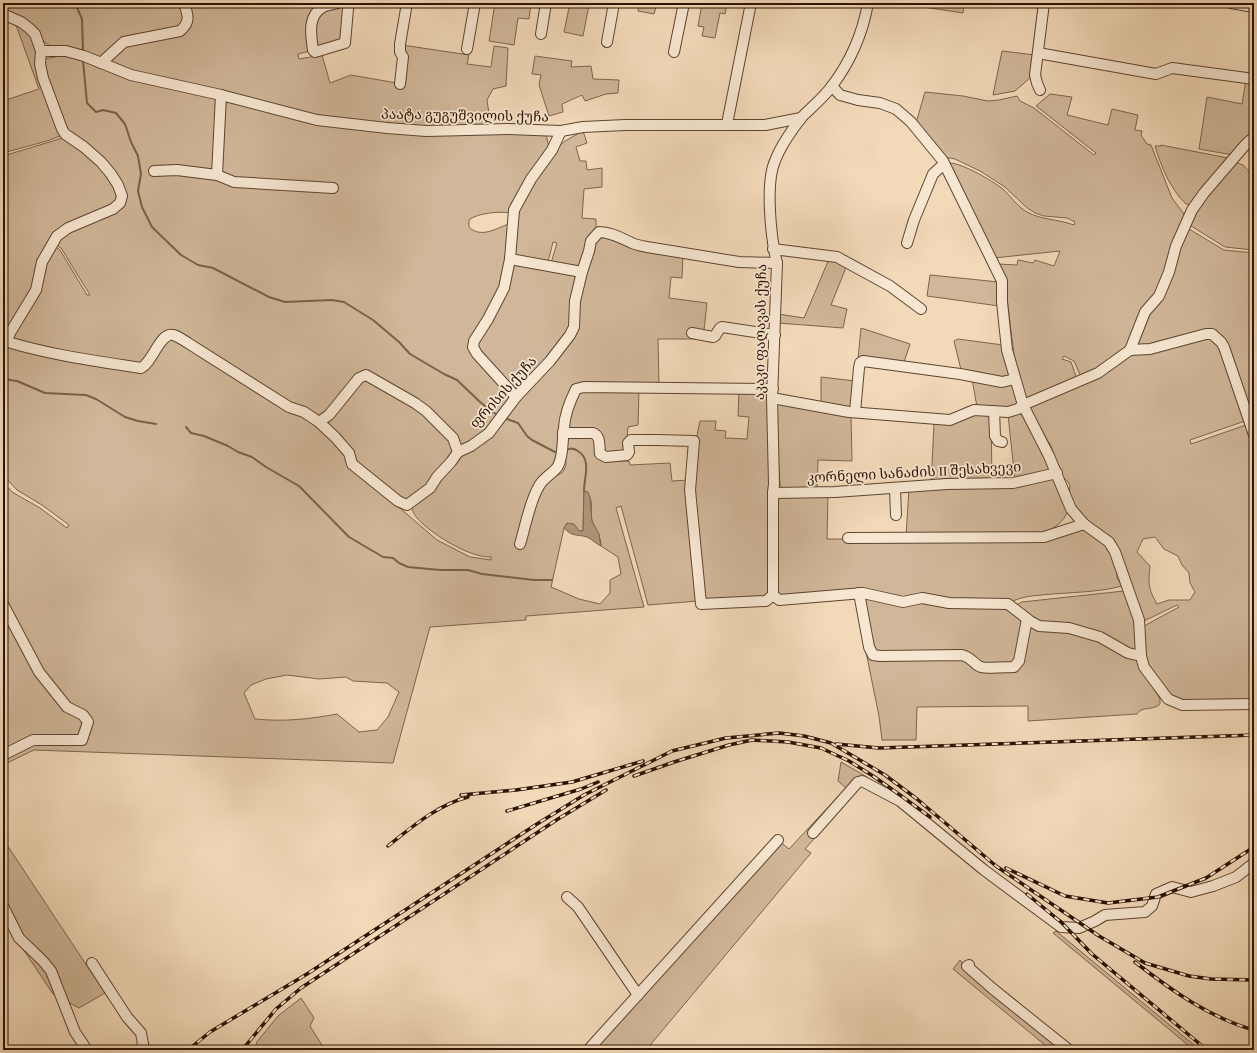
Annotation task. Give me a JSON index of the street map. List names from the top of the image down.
{
  "streets": {
    "street": [
      "პაატა გუგუშვილის ქუჩა",
      "აკაკი ფაღავას ქუჩა",
      "ფრისის ქუჩა",
      "კორნელი სანაძის II შესახვევი"
    ]
  },
  "crossings": [
    ["პაატა გუგუშვილის ქუჩა", "აკაკი ფაღავას ქუჩა"],
    ["აკაკი ფაღავას ქუჩა", "ფრისის ქუჩა"],
    ["აკაკი ფაღავას ქუჩა", "კორნელი სანაძის II შესახვევი"]
  ]
}
